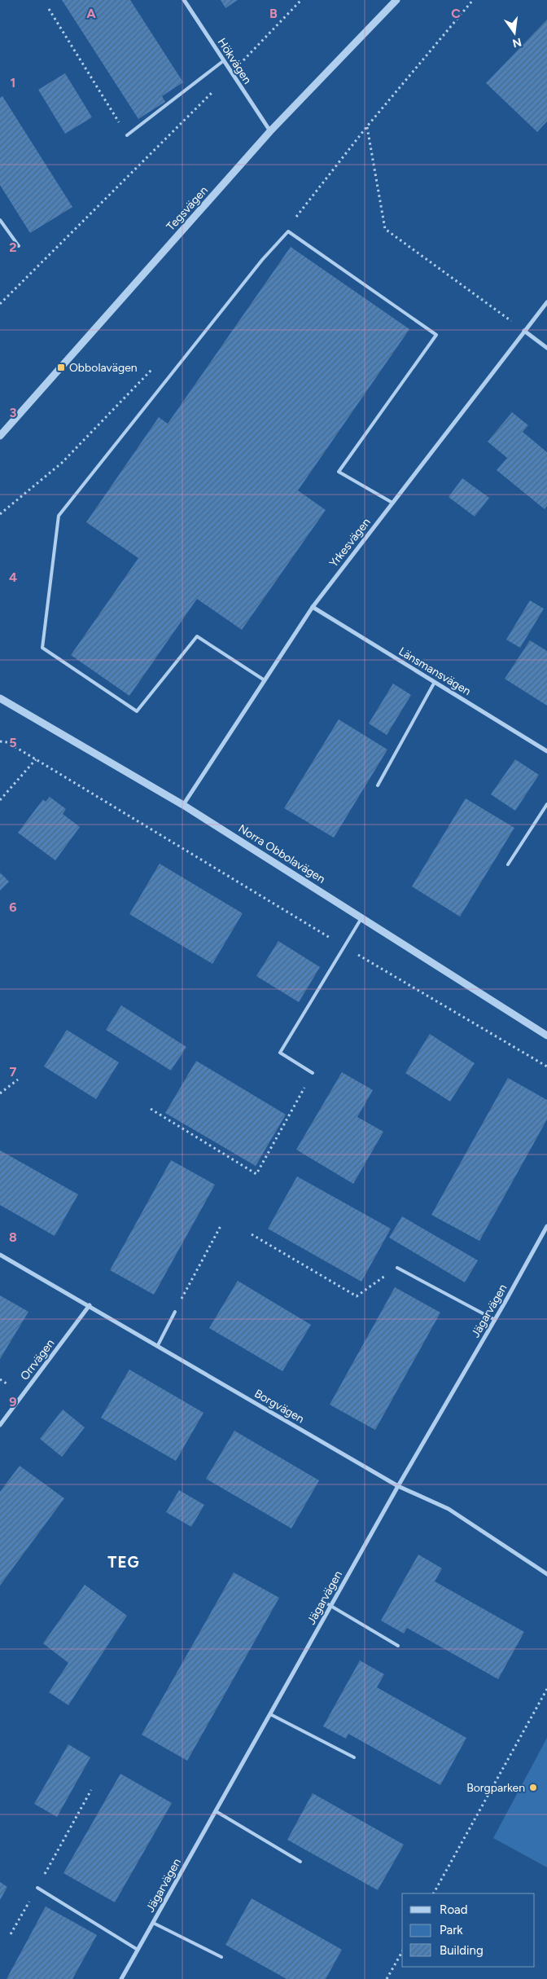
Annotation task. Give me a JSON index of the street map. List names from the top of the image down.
{
  "streets": {
    "street": [
      "Hökvägen",
      "Tegsvägen",
      "Yrkesvägen",
      "Länsmansvägen",
      "Norra Obbolavägen",
      "Jägarvägen",
      "Orrvägen",
      "Borgvägen"
    ]
  },
  "crossings": [
    ["Hökvägen", "Tegsvägen"],
    ["Yrkesvägen", "Länsmansvägen"],
    ["Yrkesvägen", "Norra Obbolavägen"],
    ["Jägarvägen", "Borgvägen"],
    ["Orrvägen", "Borgvägen"]
  ],
  "districts": ["TEG"],
  "places": {
    "transit": ["Obbolavägen"],
    "other": ["Borgparken"]
  },
  "legend": ["Road", "Park", "Building"],
  "north": "bottom",
  "grid": {
    "columns": ["A", "B", "C"],
    "rows": [
      "1",
      "2",
      "3",
      "4",
      "5",
      "6",
      "7",
      "8",
      "9"
    ]
  }
}
